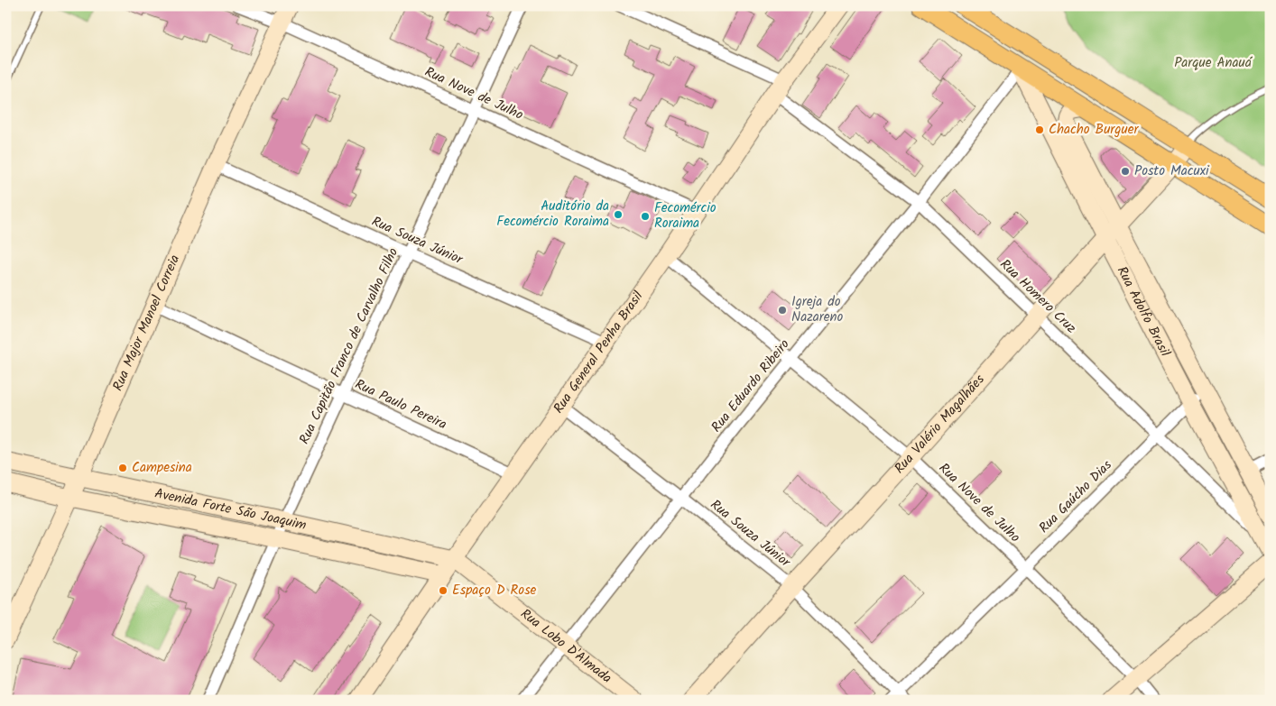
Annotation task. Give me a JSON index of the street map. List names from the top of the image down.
{
  "streets": {
    "street": [
      "Rua Nove de Julho",
      "Rua Souza Júnior",
      "Rua Homero Cruz",
      "Rua Adolfo Brasil",
      "Rua Major Manoel Correia",
      "Rua Capitão Franco de Carvalho Filho",
      "Rua General Penha Brasil",
      "Rua Eduardo Ribeiro",
      "Rua Paulo Pereira",
      "Rua Valério Magalhães",
      "Rua Gaúcho Dias",
      "Avenida Forte São Joaquim",
      "Rua Lobo D'Almada"
    ]
  },
  "crossings": [
    ["Rua Nove de Julho", "Rua Major Manoel Correia"],
    ["Rua Nove de Julho", "Rua Capitão Franco de Carvalho Filho"],
    ["Rua Nove de Julho", "Rua General Penha Brasil"],
    ["Rua Nove de Julho", "Rua Eduardo Ribeiro"],
    ["Rua Nove de Julho", "Rua Valério Magalhães"],
    ["Rua Nove de Julho", "Rua Gaúcho Dias"],
    ["Rua Souza Júnior", "Rua Major Manoel Correia"],
    ["Rua Souza Júnior", "Rua Capitão Franco de Carvalho Filho"],
    ["Rua Souza Júnior", "Rua General Penha Brasil"],
    ["Rua Souza Júnior", "Rua Eduardo Ribeiro"],
    ["Rua Souza Júnior", "Rua Valério Magalhães"],
    ["Rua Souza Júnior", "Rua Gaúcho Dias"],
    ["Rua Homero Cruz", "Rua Adolfo Brasil"],
    ["Rua Homero Cruz", "Rua General Penha Brasil"],
    ["Rua Homero Cruz", "Rua Eduardo Ribeiro"],
    ["Rua Homero Cruz", "Rua Valério Magalhães"],
    ["Rua Homero Cruz", "Rua Gaúcho Dias"],
    ["Rua Adolfo Brasil", "Rua Eduardo Ribeiro"],
    ["Rua Adolfo Brasil", "Rua Valério Magalhães"],
    ["Rua Adolfo Brasil", "Rua Gaúcho Dias"],
    ["Rua Major Manoel Correia", "Rua Paulo Pereira"],
    ["Rua Major Manoel Correia", "Avenida Forte São Joaquim"],
    ["Rua Capitão Franco de Carvalho Filho", "Rua Paulo Pereira"],
    ["Rua Capitão Franco de Carvalho Filho", "Avenida Forte São Joaquim"],
    ["Rua General Penha Brasil", "Rua Paulo Pereira"],
    ["Rua General Penha Brasil", "Avenida Forte São Joaquim"],
    ["Rua General Penha Brasil", "Rua Lobo D'Almada"],
    ["Rua Eduardo Ribeiro", "Rua Lobo D'Almada"],
    ["Avenida Forte São Joaquim", "Rua Lobo D'Almada"]
  ],
  "parks": ["Parque Anauá"],
  "places": [
    "Chacho Burguer",
    "Posto Macuxi",
    "Auditório da Fecomércio Roraima",
    "Fecomércio Roraima",
    "Igreja do Nazareno",
    "Campesina",
    "Espaço D Rose"
  ]
}
